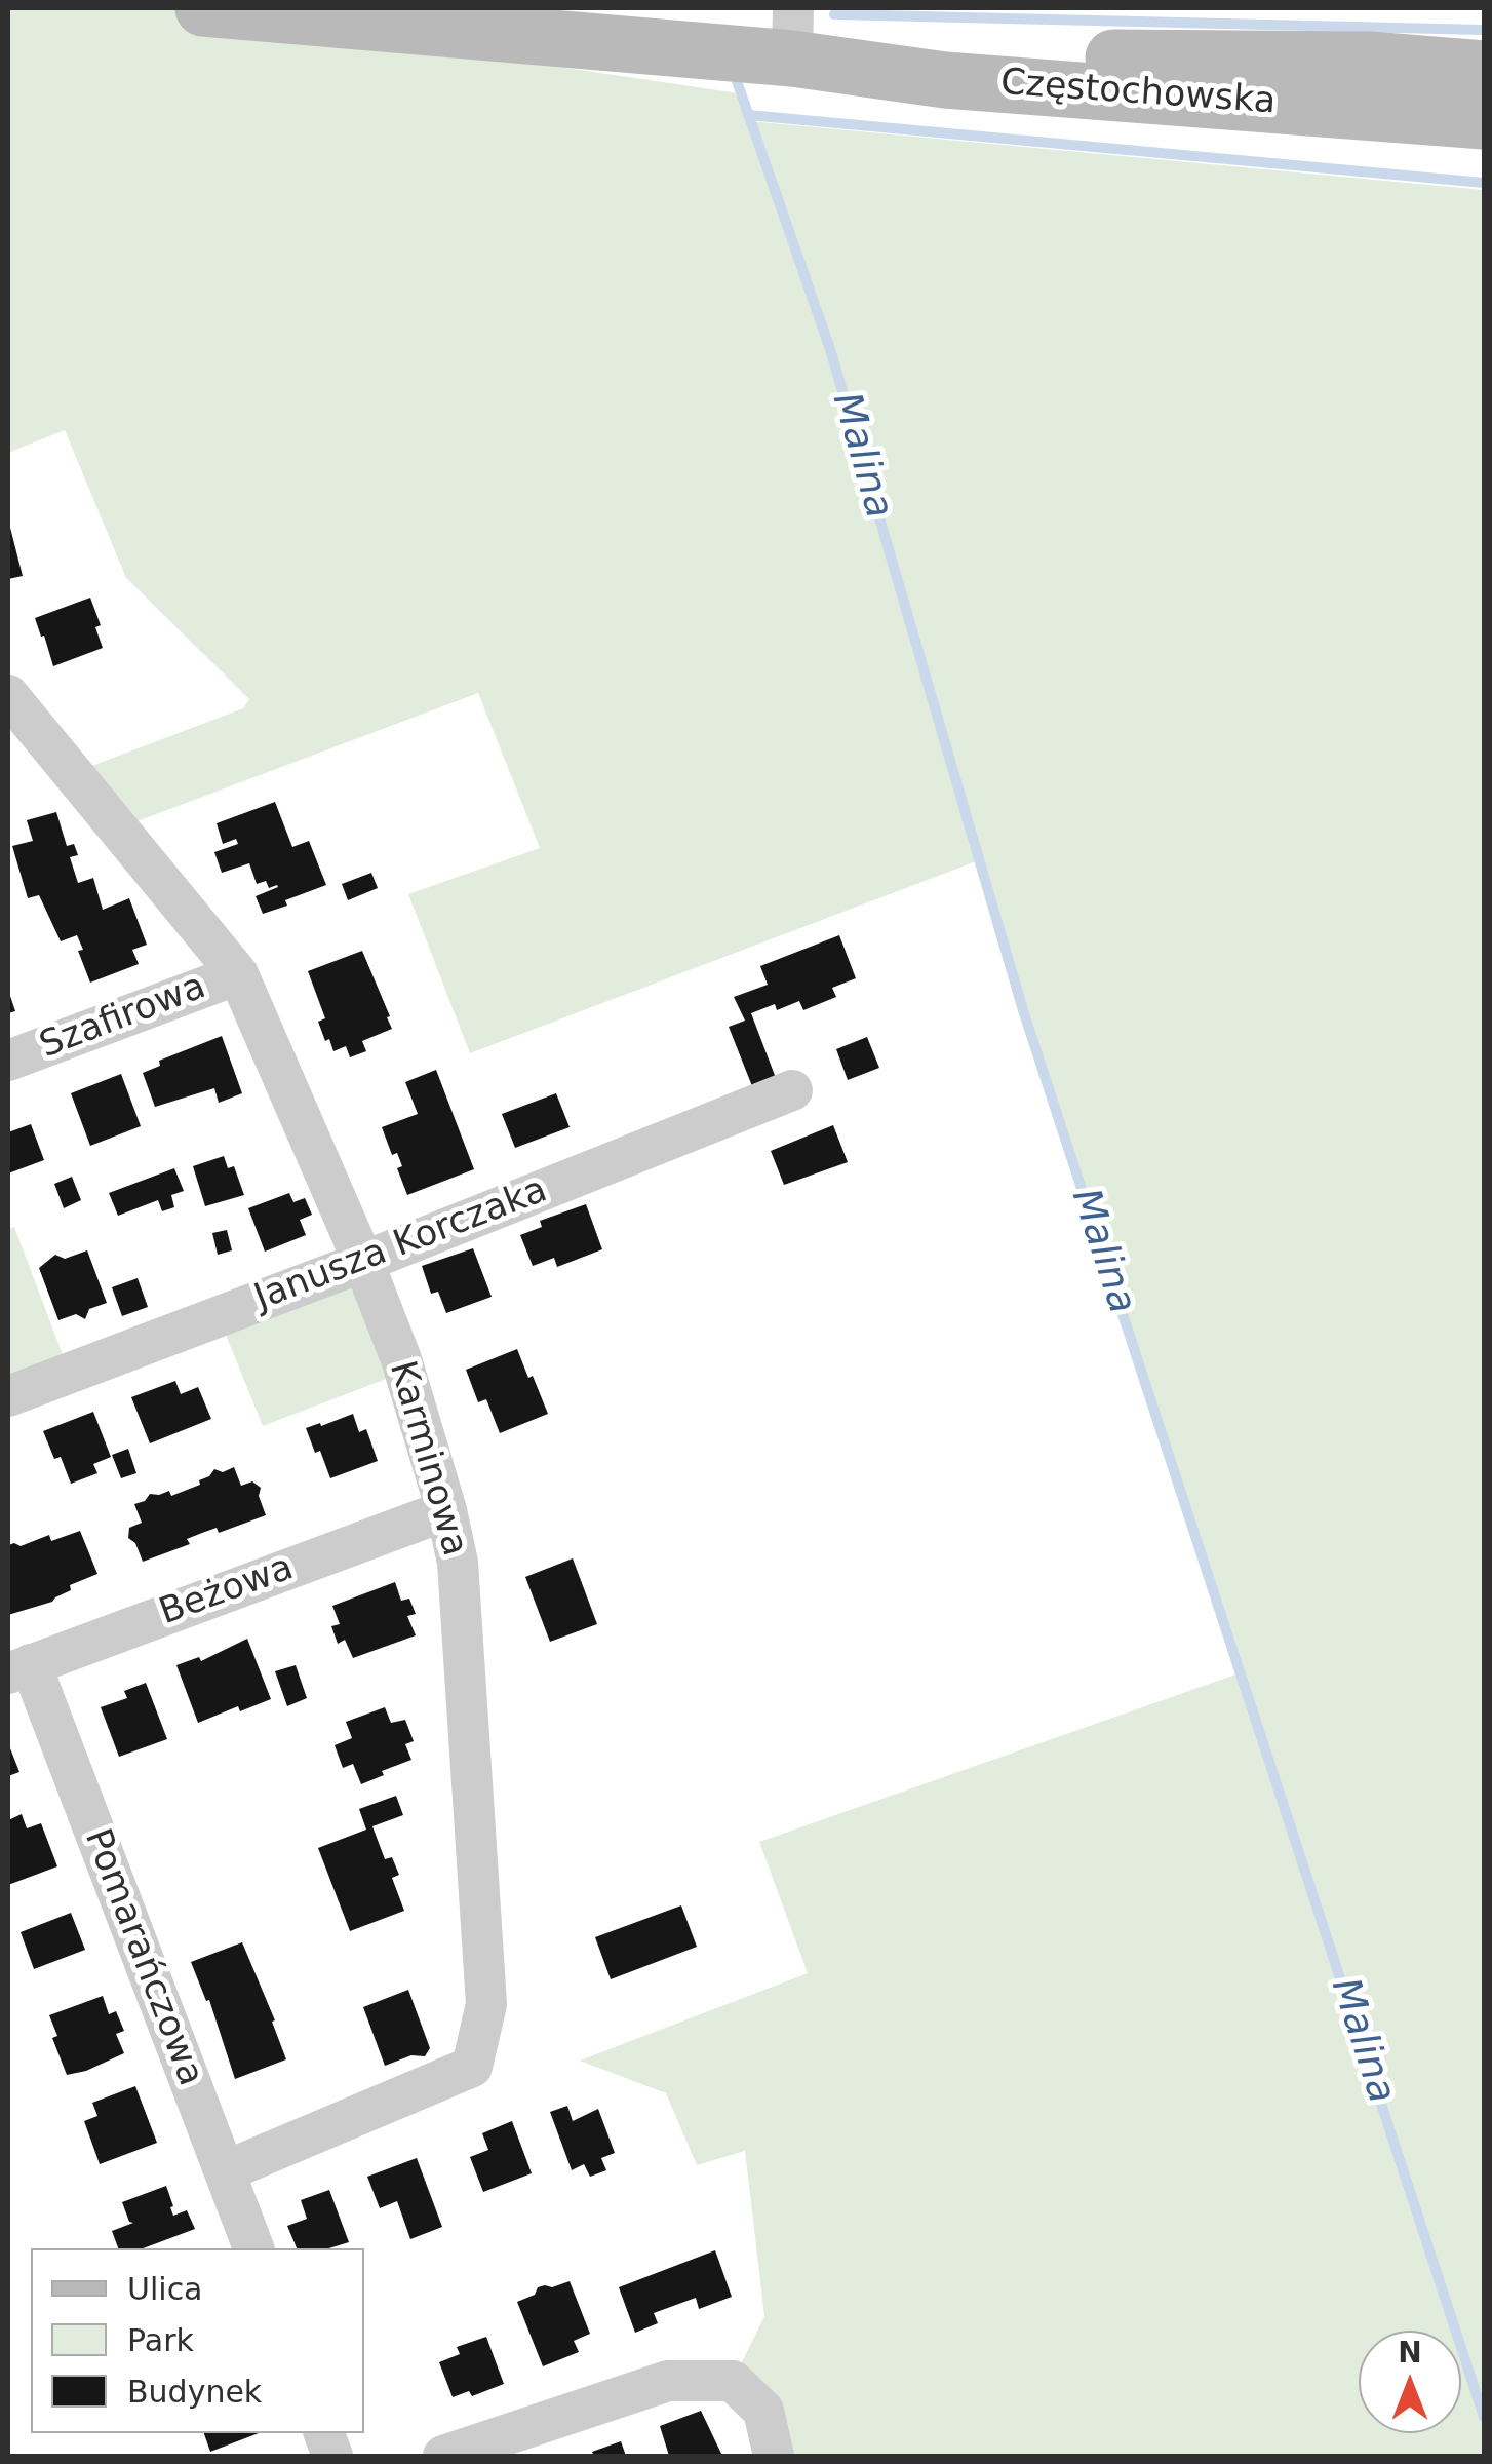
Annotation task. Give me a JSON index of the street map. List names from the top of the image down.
{
  "streets": {
    "main road": ["Częstochowska"],
    "street": [
      "Szafirowa",
      "Janusza Korczaka",
      "Karminowa",
      "Beżowa",
      "Pomarańczowa"
    ]
  },
  "crossings": [
    ["Szafirowa", "Karminowa"],
    ["Janusza Korczaka", "Karminowa"],
    ["Karminowa", "Beżowa"],
    ["Karminowa", "Pomarańczowa"],
    ["Beżowa", "Pomarańczowa"]
  ],
  "water": ["Malina"],
  "legend": ["Ulica", "Park", "Budynek"],
  "north": "top"
}
